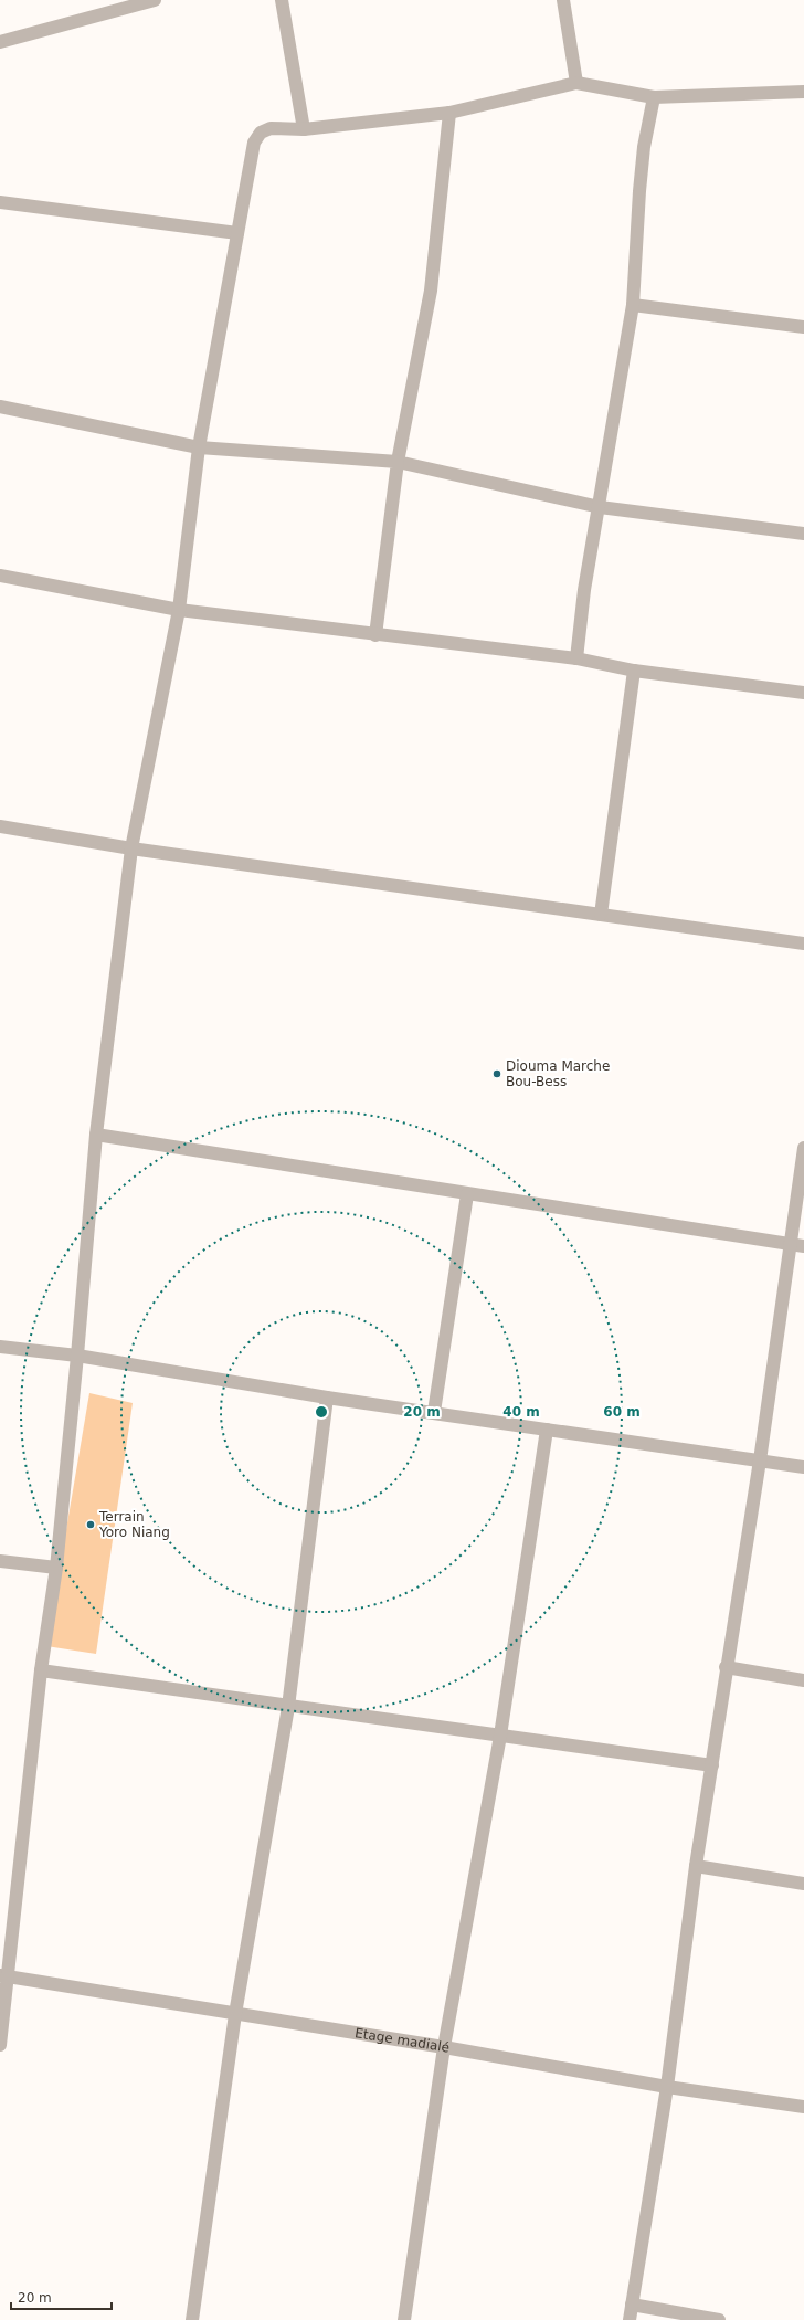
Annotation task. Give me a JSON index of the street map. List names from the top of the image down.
{
  "streets": {
    "street": ["Etage madialé"]
  },
  "places": ["Diouma Marche Bou-Bess", "Terrain Yoro Niang"],
  "scale_bar": "20 m",
  "rings": ["20 m", "40 m", "60 m"]
}
